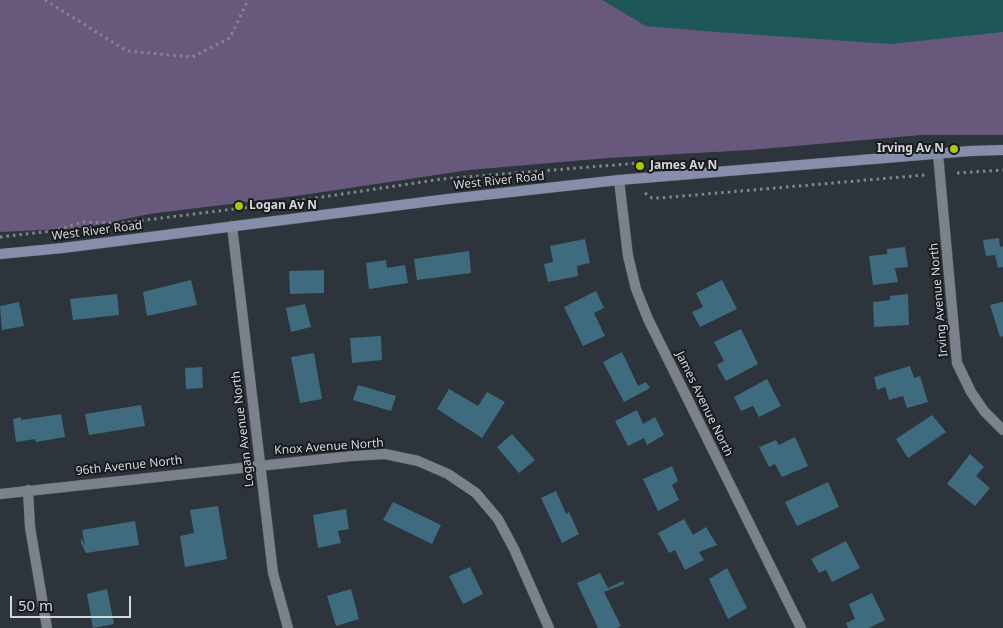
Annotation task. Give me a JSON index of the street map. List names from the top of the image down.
{
  "streets": {
    "street": [
      "West River Road",
      "Irving Avenue North",
      "James Avenue North",
      "Logan Avenue North",
      "Knox Avenue North",
      "96th Avenue North"
    ]
  },
  "crossings": [
    ["West River Road", "Irving Avenue North"],
    ["West River Road", "James Avenue North"],
    ["West River Road", "Logan Avenue North"],
    ["Logan Avenue North", "Knox Avenue North"],
    ["Logan Avenue North", "96th Avenue North"],
    ["Knox Avenue North", "96th Avenue North"]
  ],
  "places": ["Irving Av N", "James Av N", "Logan Av N"],
  "scale_bar": "50 m"
}
